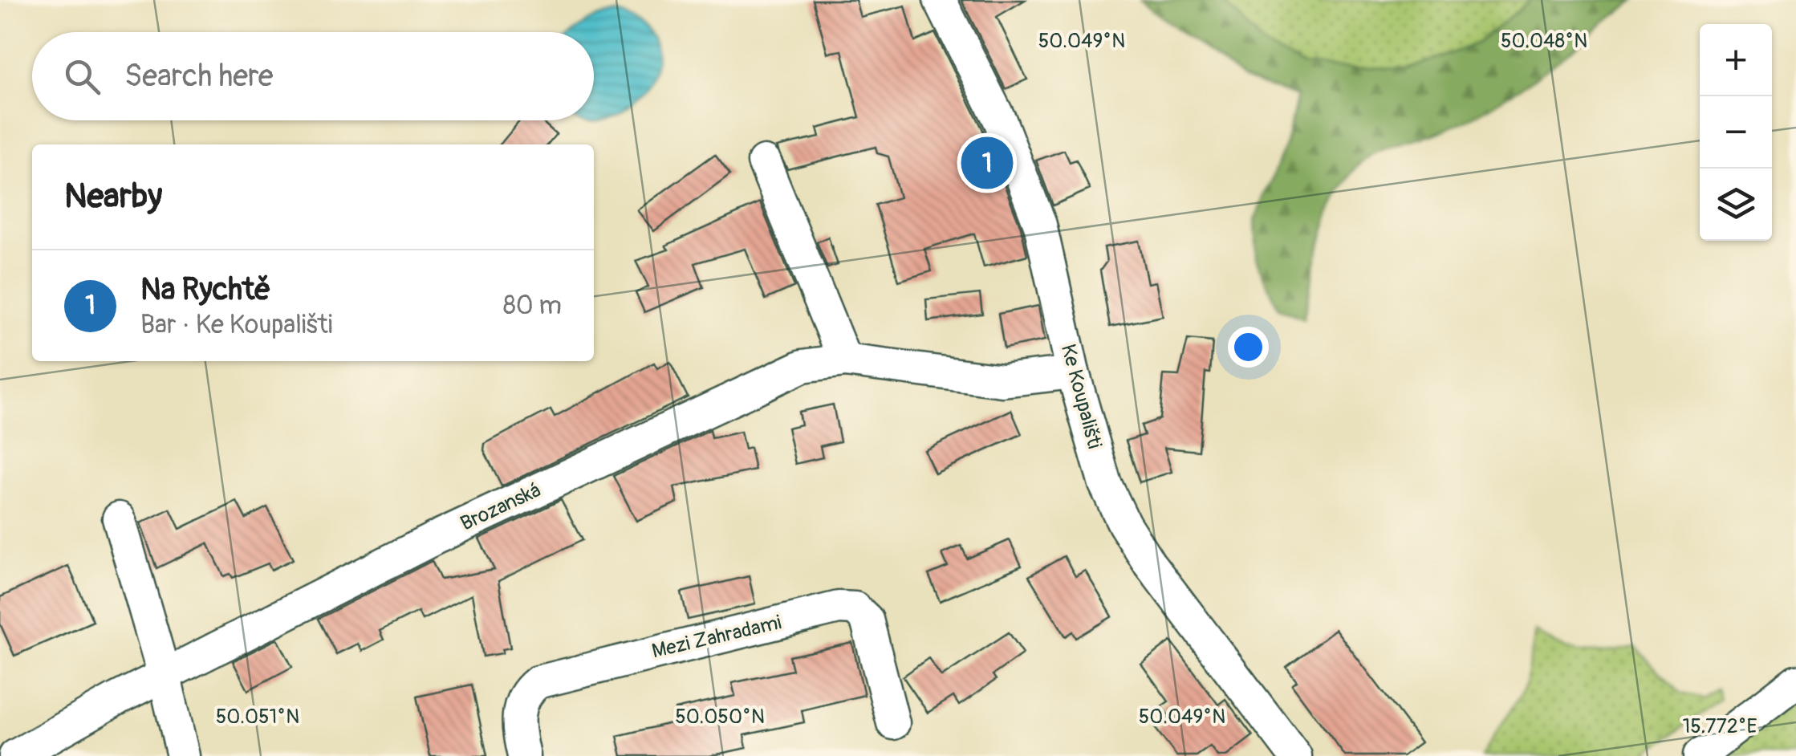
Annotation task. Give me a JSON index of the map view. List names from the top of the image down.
{
  "streets": {
    "street": ["Ke Koupališti", "Brozanská", "Mezi Zahradami"]
  },
  "crossings": [
    ["Ke Koupališti", "Brozanská"]
  ],
  "page": {
    "map_buttons": ["+", "−"],
    "search": "Search here",
    "pins": "1",
    "heading": "Nearby",
    "list": [
      {
        "mark": "1",
        "name": "Na Rychtě",
        "note": "Bar · Ke Koupališti",
        "value": "80 m"
      }
    ]
  },
  "coordinates": [
    "50.049°N",
    "50.048°N",
    "50.051°N",
    "50.050°N",
    "15.772°E"
  ]
}
